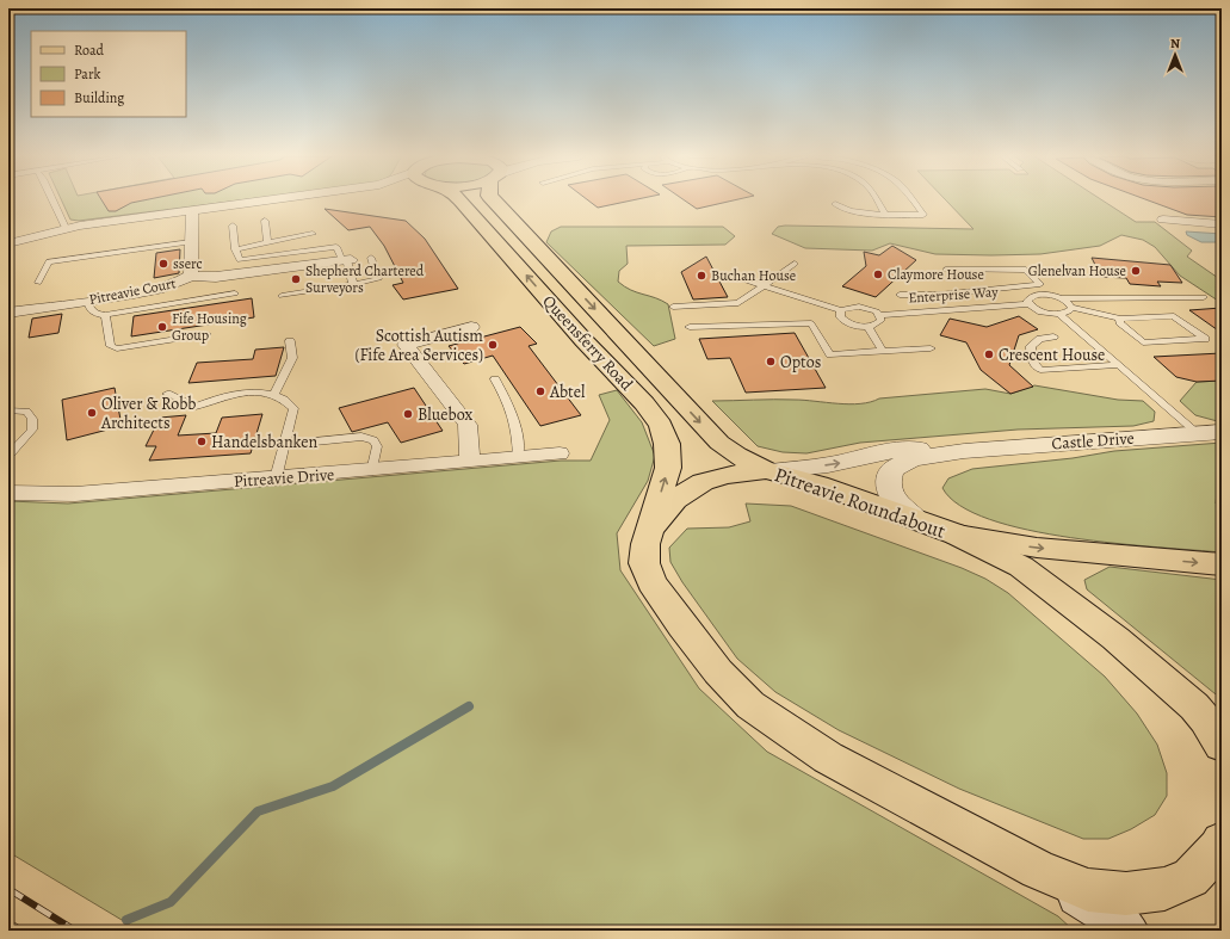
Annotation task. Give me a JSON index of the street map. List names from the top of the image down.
{
  "streets": {
    "main road": ["Queensferry Road", "Pitreavie Roundabout"],
    "street": ["Pitreavie Court", "Castle Drive", "Pitreavie Drive"],
    "lane": ["Enterprise Way"]
  },
  "crossings": [
    ["Enterprise Way", "Castle Drive"],
    ["Queensferry Road", "Castle Drive"],
    ["Queensferry Road", "Pitreavie Roundabout"],
    ["Castle Drive", "Pitreavie Roundabout"]
  ],
  "places": [
    "sserc",
    "Glenelvan House",
    "Claymore House",
    "Buchan House",
    "Shepherd Chartered Surveyors",
    "Fife Housing Group",
    "Scottish Autism (Fife Area Services)",
    "Crescent House",
    "Optos",
    "Abtel",
    "Oliver & Robb Architects",
    "Bluebox",
    "Handelsbanken"
  ],
  "legend": ["Road", "Park", "Building"],
  "north": "top"
}
